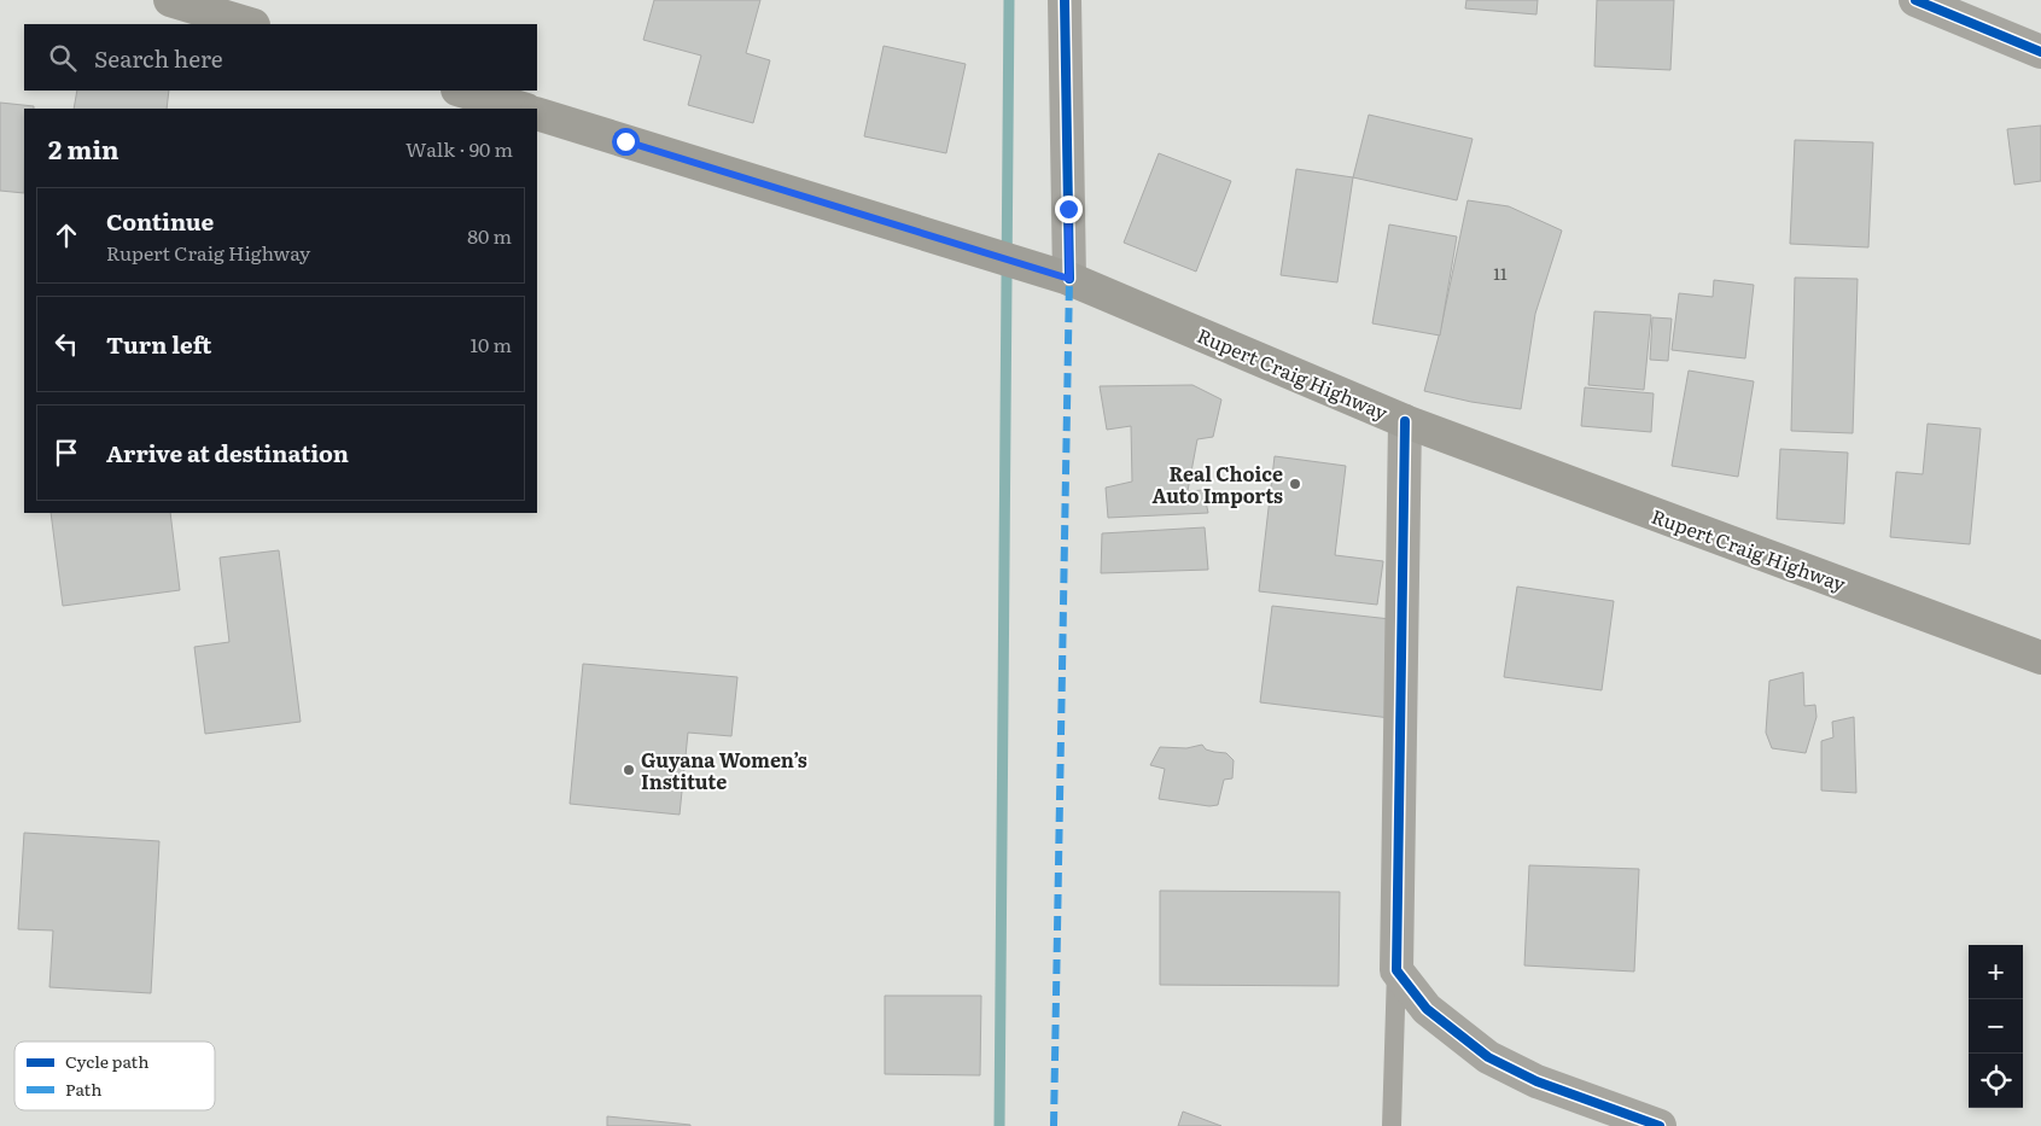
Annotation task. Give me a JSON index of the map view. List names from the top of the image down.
{
  "streets": {
    "main road": ["Rupert Craig Highway"]
  },
  "places": ["Real Choice Auto Imports", "Guyana Women’s Institute"],
  "house_numbers": ["11"],
  "legend": ["Cycle path", "Path"],
  "page": {
    "search": "Search here",
    "heading": ["2 min", "Walk · 90 m"],
    "list": [
      ["Continue", "Rupert Craig Highway", "80 m"],
      ["Turn left", "10 m"],
      "Arrive at destination"
    ],
    "map_buttons": ["+", "−"]
  }
}
